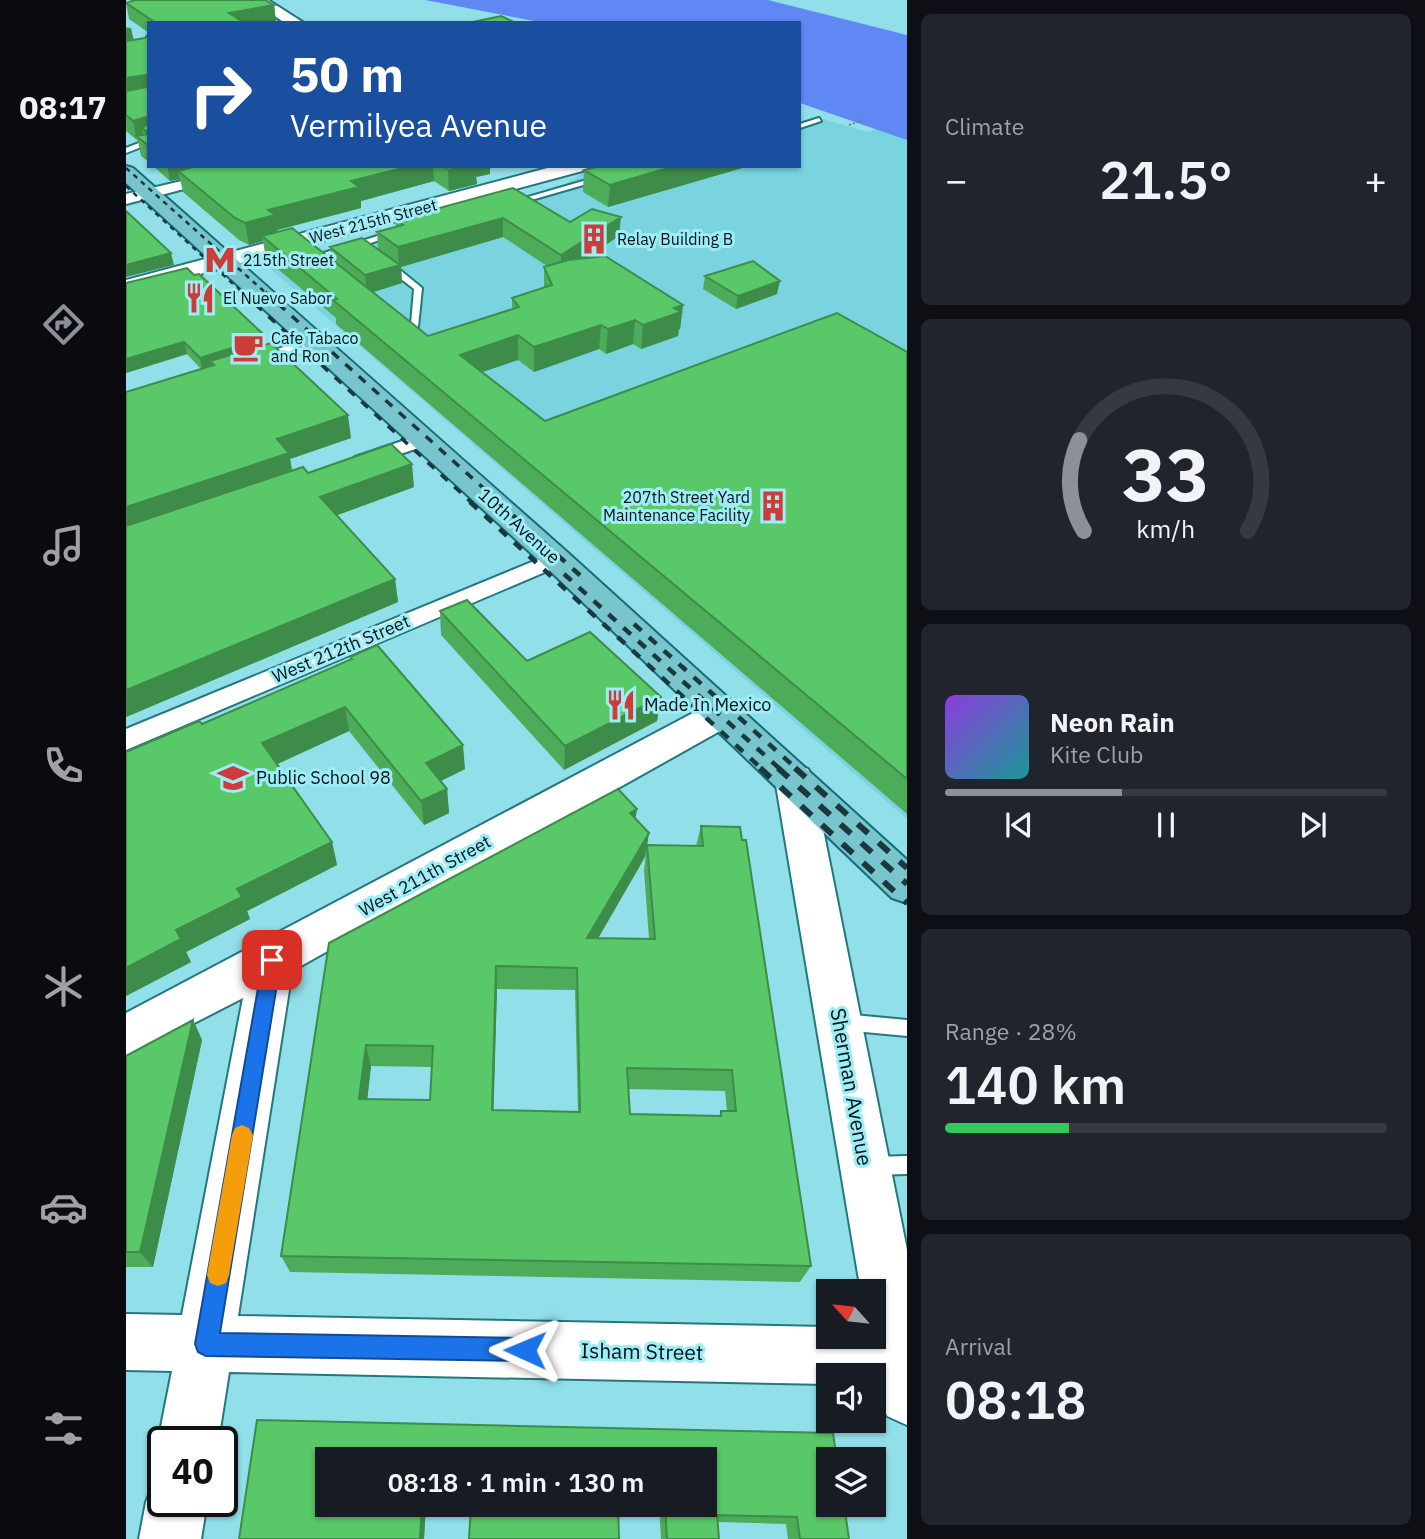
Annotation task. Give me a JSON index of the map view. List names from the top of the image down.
{
  "streets": {
    "main road": ["10th Avenue"],
    "street": [
      "West 215th Street",
      "West 212th Street",
      "West 211th Street",
      "Sherman Avenue",
      "Isham Street"
    ]
  },
  "crossings": [
    ["West 215th Street", "10th Avenue"],
    ["10th Avenue", "West 212th Street"],
    ["10th Avenue", "West 211th Street"],
    ["10th Avenue", "Sherman Avenue"],
    ["Sherman Avenue", "Isham Street"]
  ],
  "places": {
    "building": ["Relay Building B", "207th Street Yard Maintenance Facility"],
    "metro station": ["215th Street"],
    "restaurant": ["El Nuevo Sabor", "Made In Mexico"],
    "cafe": ["Cafe Tabaco and Ron"],
    "school or university": ["Public School 98"]
  },
  "north": "top left",
  "page": {
    "tabs": "08:17",
    "tile": [
      "Climate",
      ["Range · 28%", "140 km"],
      ["Arrival", "08:18"]
    ],
    "turn": ["50 m", "Vermilyea Avenue"],
    "heat": ["−", "21.5°", "+"],
    "song": ["Neon Rain", "Kite Club"],
    "limit": "40",
    "trip": "08:18 · 1 min · 130 m",
    "gauge": ["33", "km/h"]
  }
}
